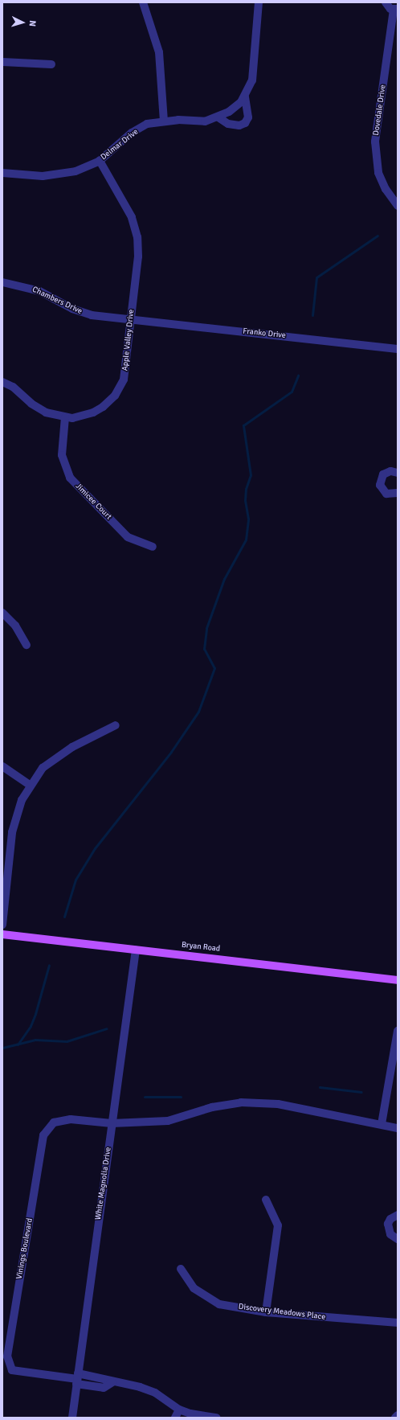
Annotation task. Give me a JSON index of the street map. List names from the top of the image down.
{
  "streets": {
    "main road": ["Bryan Road"],
    "street": [
      "Dovedale Drive",
      "Delmar Drive",
      "Chambers Drive",
      "Franko Drive",
      "Apple Valley Drive",
      "Jimicee Court",
      "White Magnolia Drive",
      "Vinings Boulevard",
      "Discovery Meadows Place"
    ]
  },
  "crossings": [
    ["Delmar Drive", "Apple Valley Drive"],
    ["Chambers Drive", "Franko Drive"],
    ["Chambers Drive", "Apple Valley Drive"],
    ["Franko Drive", "Apple Valley Drive"],
    ["Apple Valley Drive", "Jimicee Court"],
    ["Bryan Road", "White Magnolia Drive"],
    ["White Magnolia Drive", "Vinings Boulevard"]
  ],
  "north": "right"
}
